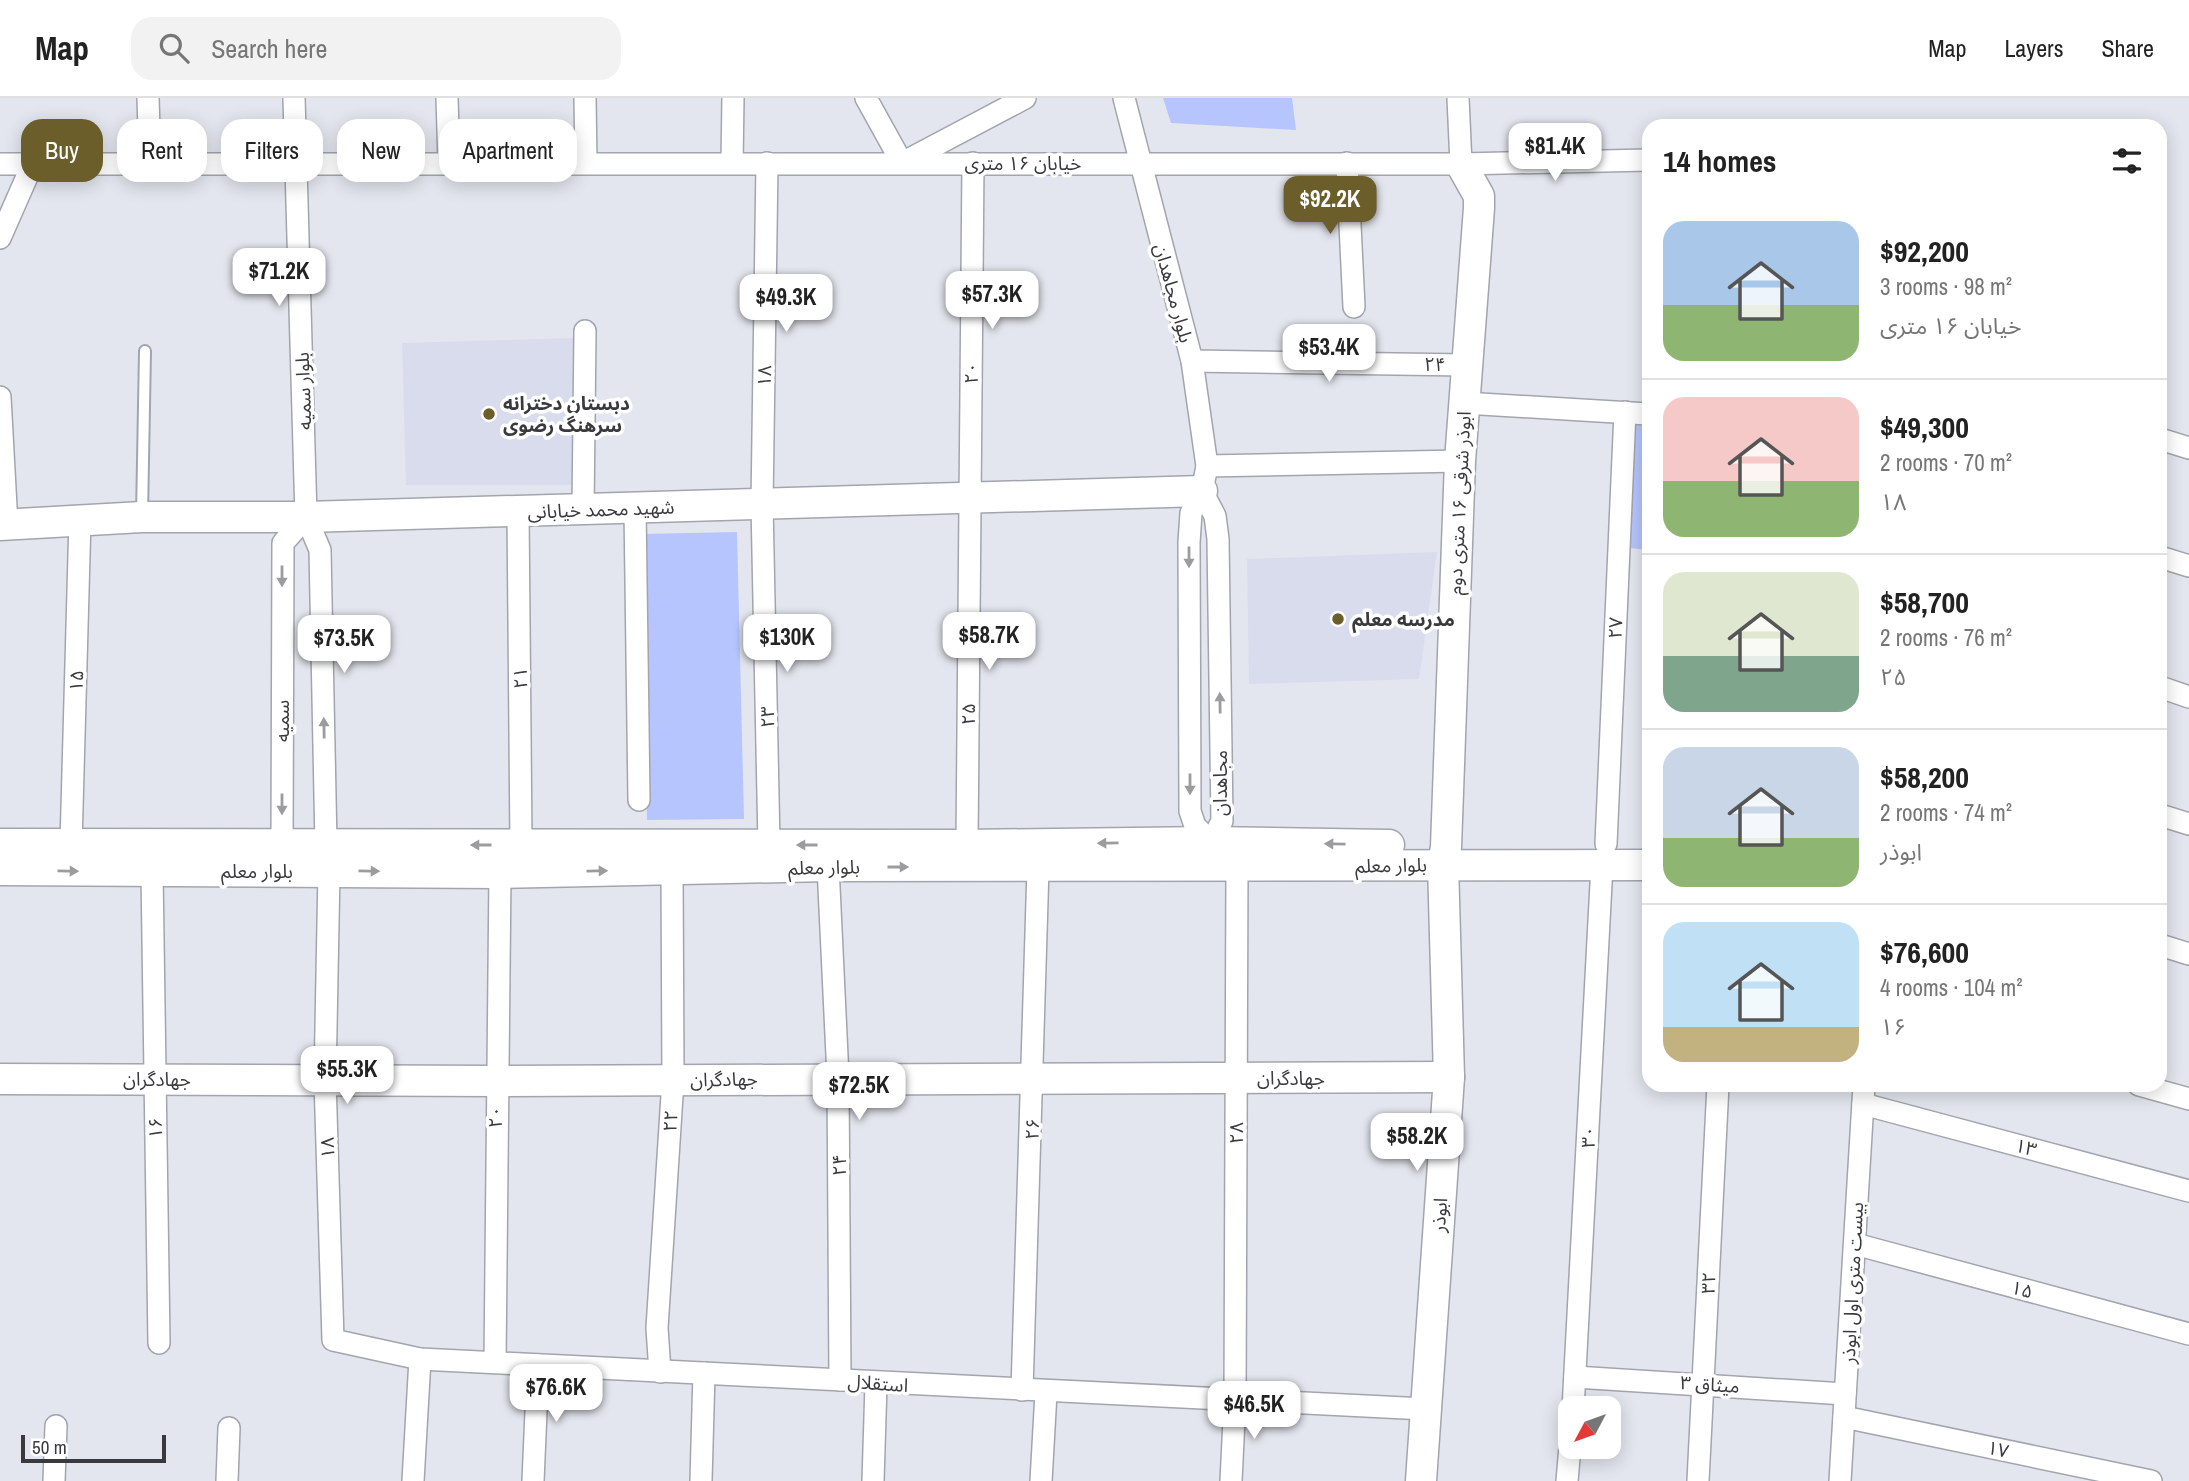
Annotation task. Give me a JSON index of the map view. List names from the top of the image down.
{
  "streets": {
    "street": [
      "خیابان ۱۶ متری",
      "بلوار مجاهدان",
      "۲۴",
      "۲۰",
      "۱۸",
      "بلوار سمیه",
      "ابوذر شرقی ۱۶ متری دوم",
      "شهید محمد خیابانی",
      "۲۷",
      "۲۱",
      "۱۵",
      "۲۵",
      "۲۳",
      "سمیه",
      "مجاهدان",
      "بلوار معلم",
      "جهادگران",
      "۲۲",
      "۱۶",
      "۲۶",
      "۲۸",
      "۳۰",
      "۱۳",
      "ابوذر",
      "۳۲",
      "بیست متری اول ابوذر",
      "استقلال",
      "میثاق ۳",
      "۱۷"
    ]
  },
  "crossings": [
    ["خیابان ۱۶ متری", "بلوار مجاهدان"],
    ["خیابان ۱۶ متری", "۲۰"],
    ["خیابان ۱۶ متری", "۱۸"],
    ["خیابان ۱۶ متری", "ابوذر شرقی ۱۶ متری دوم"],
    ["بلوار مجاهدان", "۲۴"],
    ["بلوار مجاهدان", "شهید محمد خیابانی"],
    ["بلوار مجاهدان", "مجاهدان"],
    ["۲۴", "ابوذر شرقی ۱۶ متری دوم"],
    ["۲۴", "بلوار معلم"],
    ["۲۴", "جهادگران"],
    ["۲۴", "استقلال"],
    ["۲۰", "شهید محمد خیابانی"],
    ["۲۰", "۲۵"],
    ["۲۰", "بلوار معلم"],
    ["۲۰", "جهادگران"],
    ["۲۰", "استقلال"],
    ["۱۸", "شهید محمد خیابانی"],
    ["۱۸", "۲۳"],
    ["۱۸", "بلوار معلم"],
    ["۱۸", "جهادگران"],
    ["۱۸", "استقلال"],
    ["بلوار سمیه", "شهید محمد خیابانی"],
    ["بلوار سمیه", "سمیه"],
    ["ابوذر شرقی ۱۶ متری دوم", "بلوار معلم"],
    ["ابوذر شرقی ۱۶ متری دوم", "ابوذر"],
    ["شهید محمد خیابانی", "۲۱"],
    ["شهید محمد خیابانی", "۱۵"],
    ["شهید محمد خیابانی", "۲۵"],
    ["شهید محمد خیابانی", "۲۳"],
    ["شهید محمد خیابانی", "سمیه"],
    ["شهید محمد خیابانی", "مجاهدان"],
    ["۲۷", "بلوار معلم"],
    ["۲۷", "۳۰"],
    ["۲۱", "بلوار معلم"],
    ["۱۵", "بلوار معلم"],
    ["۱۵", "بیست متری اول ابوذر"],
    ["۲۵", "بلوار معلم"],
    ["۲۳", "بلوار معلم"],
    ["سمیه", "بلوار معلم"],
    ["مجاهدان", "بلوار معلم"],
    ["مجاهدان", "۲۸"],
    ["بلوار معلم", "۲۲"],
    ["بلوار معلم", "۱۶"],
    ["بلوار معلم", "۲۶"],
    ["بلوار معلم", "۲۸"],
    ["بلوار معلم", "۳۰"],
    ["بلوار معلم", "ابوذر"],
    ["جهادگران", "۲۲"],
    ["جهادگران", "۱۶"],
    ["جهادگران", "۲۶"],
    ["جهادگران", "۲۸"],
    ["جهادگران", "ابوذر"],
    ["۲۲", "استقلال"],
    ["۲۶", "استقلال"],
    ["۲۸", "استقلال"],
    ["۳۰", "میثاق ۳"],
    ["۱۳", "بیست متری اول ابوذر"],
    ["ابوذر", "استقلال"],
    ["۳۲", "میثاق ۳"],
    ["بیست متری اول ابوذر", "میثاق ۳"],
    ["بیست متری اول ابوذر", "۱۷"]
  ],
  "places": ["دبستان دخترانه سرهنگ رضوی", "مدرسه معلم"],
  "scale_bar": "50 m",
  "north": "bottom left",
  "page": {
    "header": "Map",
    "search": "Search here",
    "nav": ["Map", "Layers", "Share"],
    "chip": [
      "Buy",
      "Rent",
      "Filters",
      "New",
      "Apartment"
    ],
    "heading": "14 homes",
    "price": [
      "$81.4K",
      "$92.2K",
      "$71.2K",
      "$57.3K",
      "$49.3K",
      "$53.4K",
      "$58.7K",
      "$130K",
      "$73.5K",
      "$55.3K",
      "$72.5K",
      "$58.2K",
      "$76.6K",
      "$46.5K"
    ],
    "list": [
      {
        "name": "$92,200",
        "note": "3 rooms · 98 m² · خیابان ۱۶ متری"
      },
      {
        "name": "$49,300",
        "note": "2 rooms · 70 m² · ۱۸"
      },
      {
        "name": "$58,700",
        "note": "2 rooms · 76 m² · ۲۵"
      },
      {
        "name": "$58,200",
        "note": "2 rooms · 74 m² · ابوذر"
      },
      {
        "name": "$76,600",
        "note": "4 rooms · 104 m² · ۱۶"
      }
    ],
    "scale": "50 m"
  }
}
